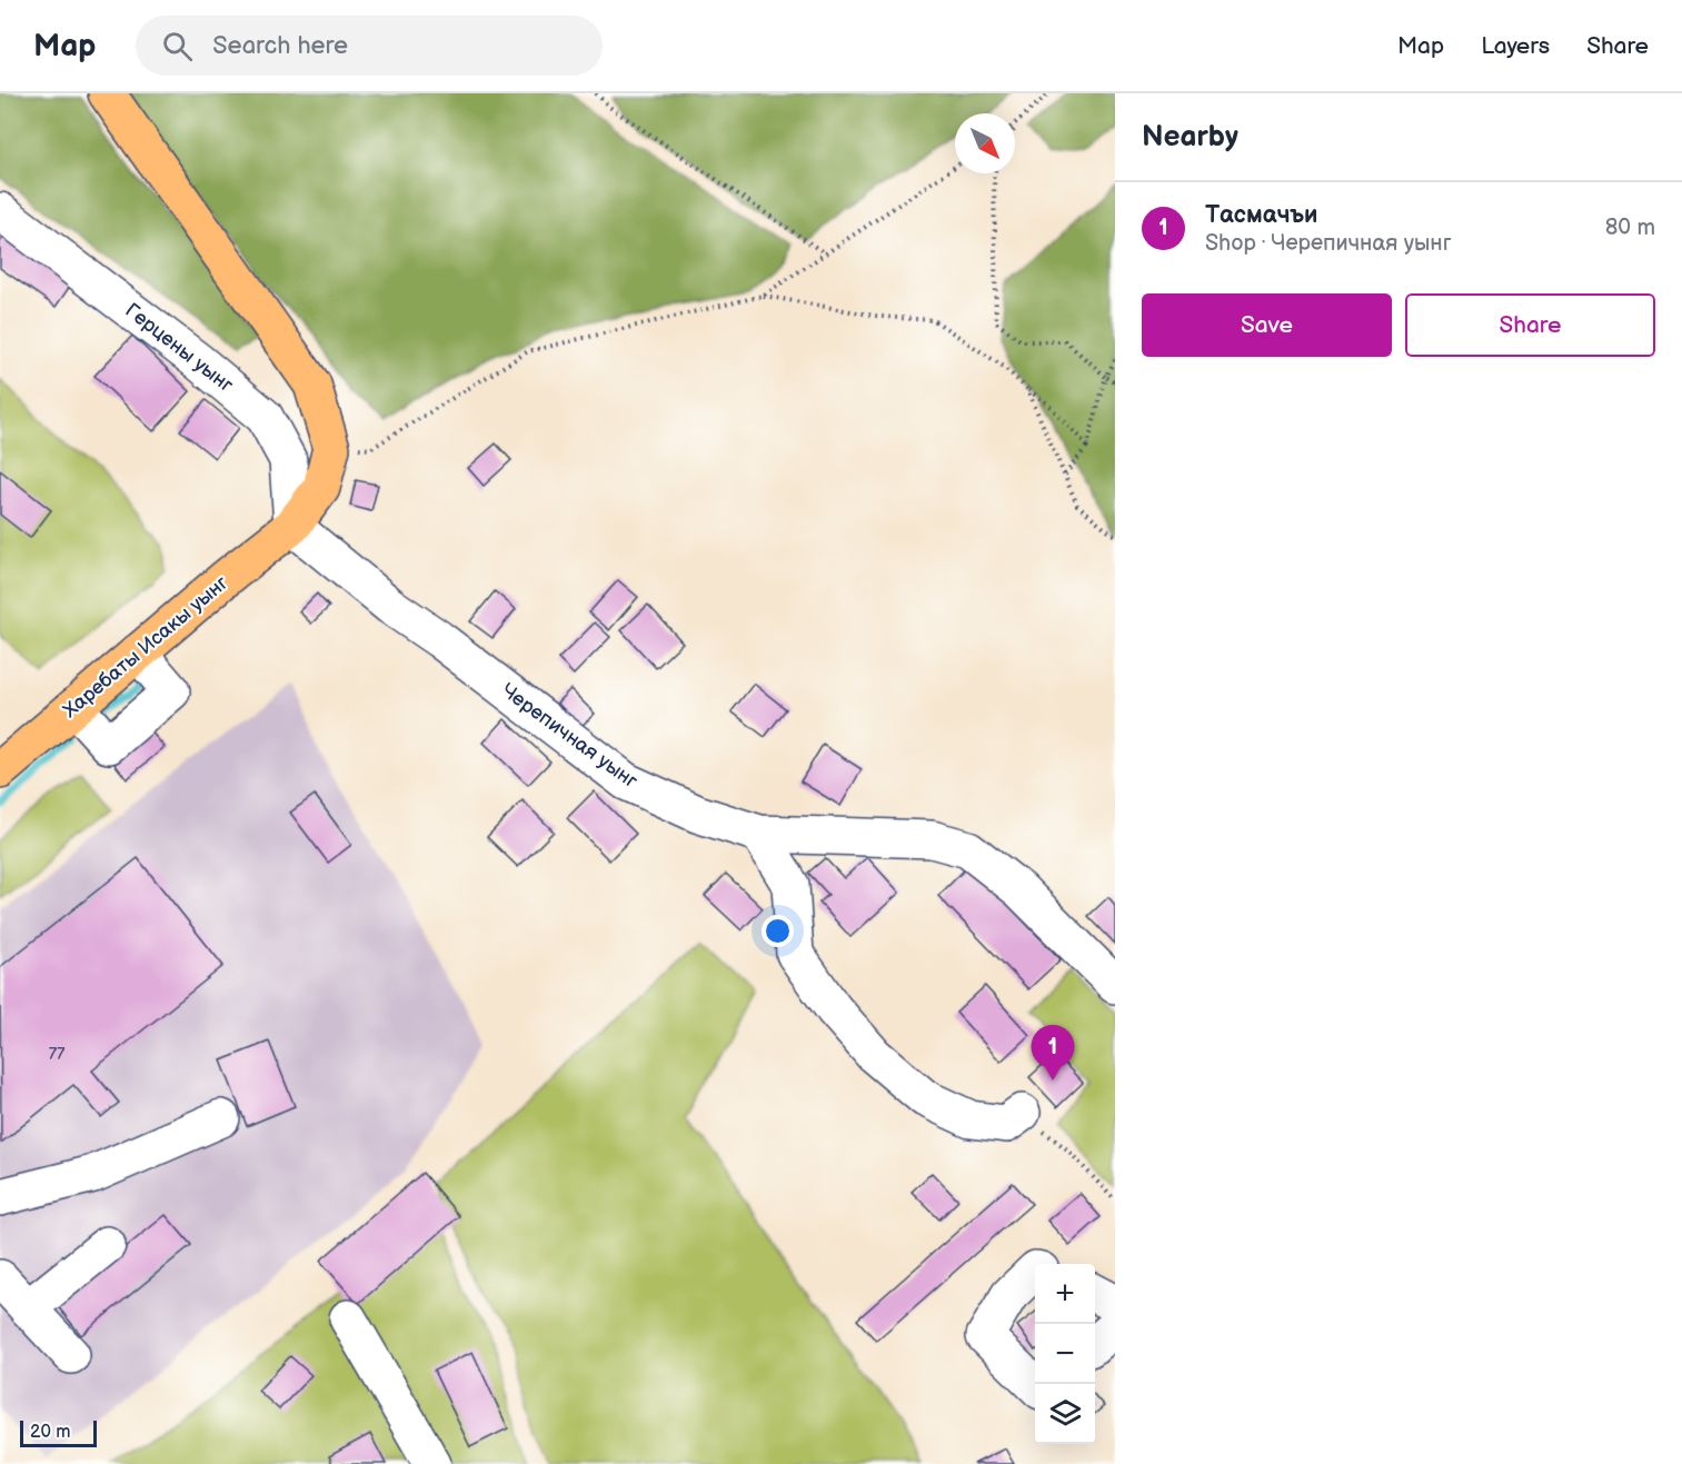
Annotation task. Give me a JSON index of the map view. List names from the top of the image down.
{
  "streets": {
    "main road": ["Харебаты Исакы уынг"],
    "street": ["Герцены уынг", "Черепичная уынг"]
  },
  "crossings": [
    ["Герцены уынг", "Харебаты Исакы уынг"],
    ["Герцены уынг", "Черепичная уынг"],
    ["Харебаты Исакы уынг", "Черепичная уынг"]
  ],
  "house_numbers": ["77"],
  "scale_bar": "20 m",
  "north": "bottom right",
  "page": {
    "header": "Map",
    "search": "Search here",
    "nav": ["Map", "Layers", "Share"],
    "heading": "Nearby",
    "list": [
      {
        "mark": "1",
        "name": "Тасмачъи",
        "note": "Shop · Черепичная уынг",
        "value": "80 m"
      }
    ],
    "buttons": ["Save", "Share"],
    "pins": "1",
    "map_buttons": ["+", "−"],
    "scale": "20 m"
  }
}
